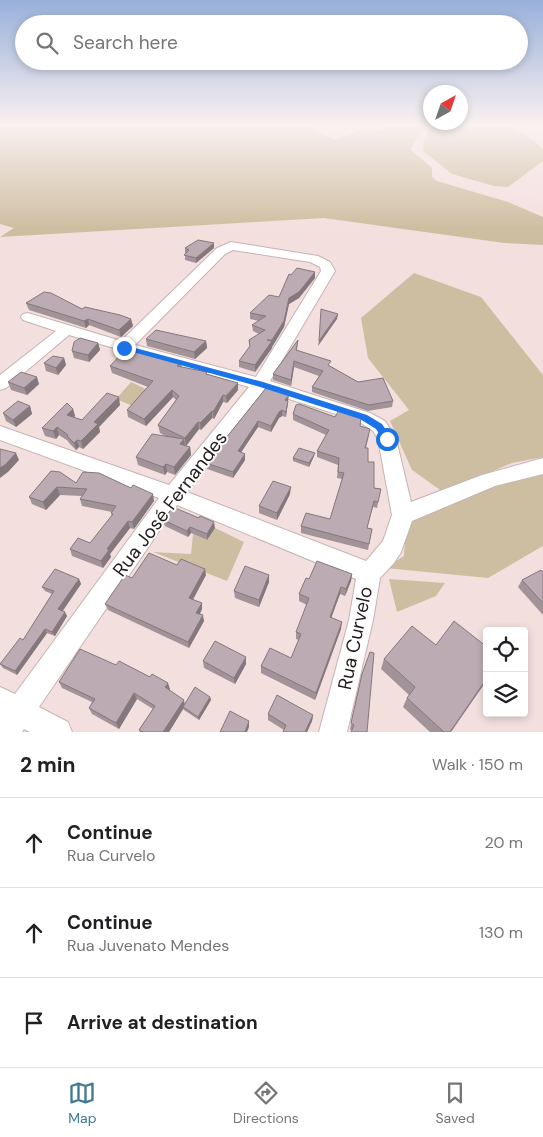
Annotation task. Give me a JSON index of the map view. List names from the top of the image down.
{
  "streets": {
    "street": ["Rua José Fernandes", "Rua Curvelo"]
  },
  "crossings": [
    ["Rua José Fernandes", "Rua Curvelo"]
  ],
  "north": "top right",
  "page": {
    "search": "Search here",
    "heading": ["2 min", "Walk · 150 m"],
    "list": [
      ["Continue", "Rua Curvelo", "20 m"],
      ["Continue", "Rua Juvenato Mendes", "130 m"],
      "Arrive at destination"
    ],
    "nav": ["Map", "Directions", "Saved"]
  }
}
